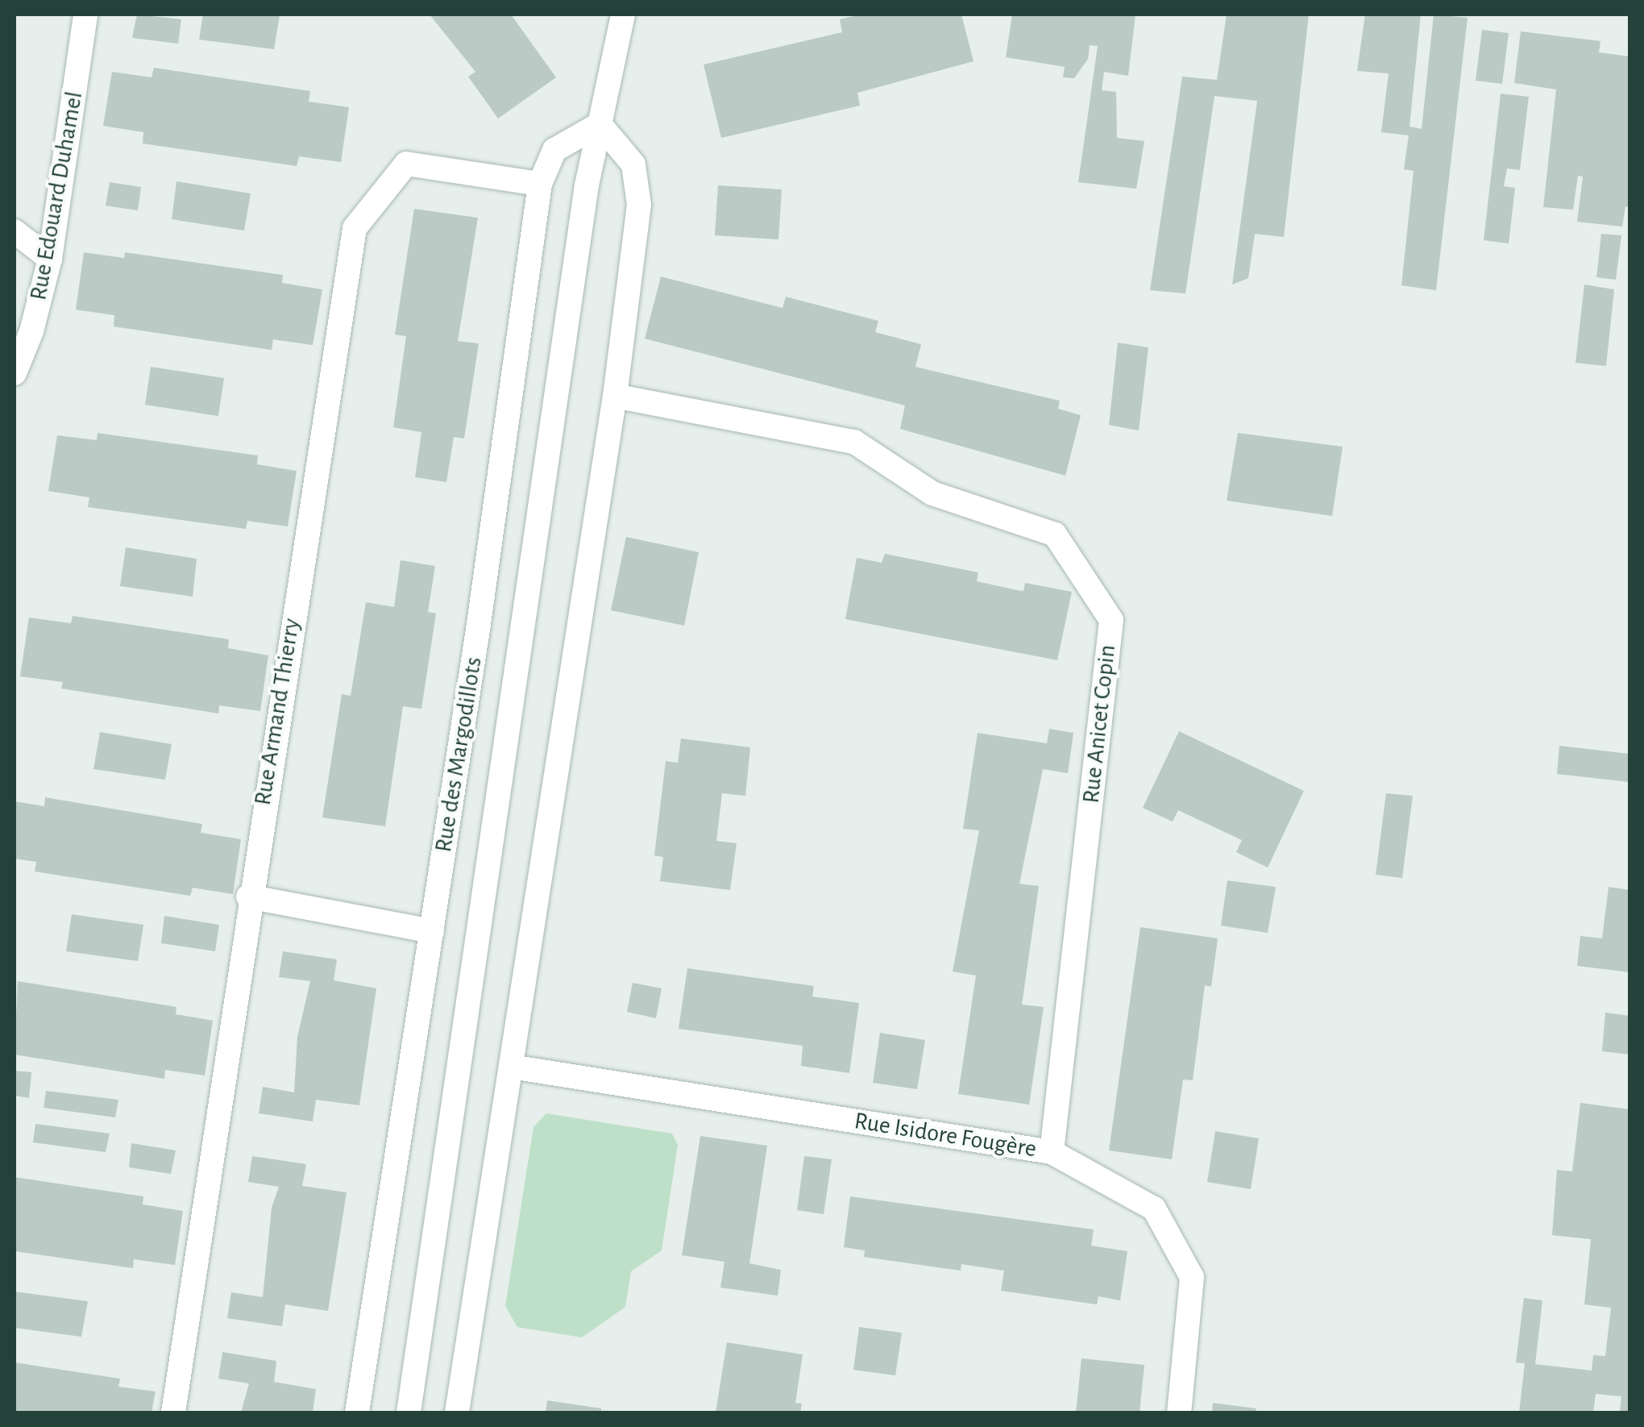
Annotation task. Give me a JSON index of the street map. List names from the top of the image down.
{
  "streets": {
    "street": [
      "Rue Edouard Duhamel",
      "Rue Armand Thierry",
      "Rue Anicet Copin",
      "Rue des Margodillots",
      "Rue Isidore Fougère"
    ]
  },
  "crossings": [
    ["Rue Armand Thierry", "Rue des Margodillots"],
    ["Rue Anicet Copin", "Rue Isidore Fougère"]
  ]
}
